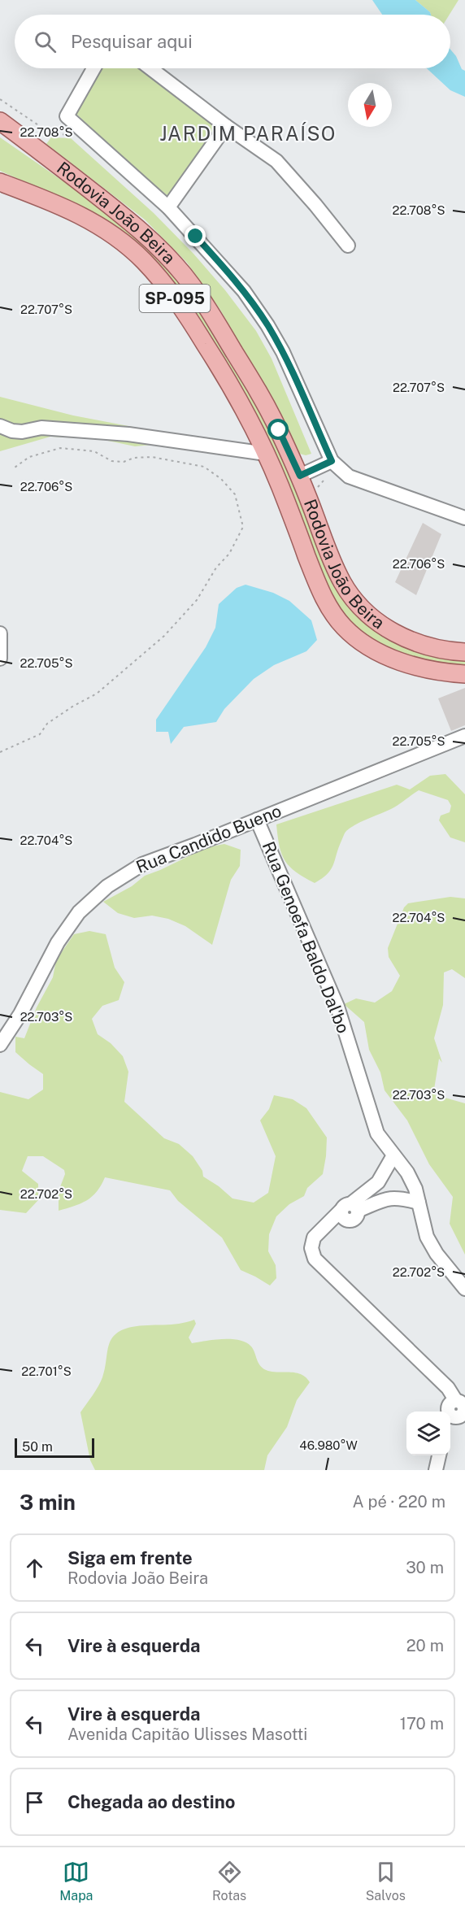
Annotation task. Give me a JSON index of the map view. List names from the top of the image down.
{
  "streets": {
    "main road": ["Rodovia João Beira", "SP-095"],
    "street": ["Rua Candido Bueno", "Rua Genoefa Baldo Dal'bo"]
  },
  "crossings": [
    ["Rua Candido Bueno", "Rua Genoefa Baldo Dal'bo"]
  ],
  "districts": ["JARDIM PARAÍSO"],
  "scale_bar": "50 m",
  "north": "bottom",
  "page": {
    "search": "Pesquisar aqui",
    "scale": "50 m",
    "heading": ["3 min", "A pé · 220 m"],
    "list": [
      ["Siga em frente", "Rodovia João Beira", "30 m"],
      ["Vire à esquerda", "20 m"],
      ["Vire à esquerda", "Avenida Capitão Ulisses Masotti", "170 m"],
      "Chegada ao destino"
    ],
    "nav": ["Mapa", "Rotas", "Salvos"]
  },
  "coordinates": [
    "22.708°S",
    "22.707°S",
    "22.706°S",
    "22.705°S",
    "22.704°S",
    "22.703°S",
    "22.702°S",
    "22.701°S",
    "46.980°W"
  ]
}
